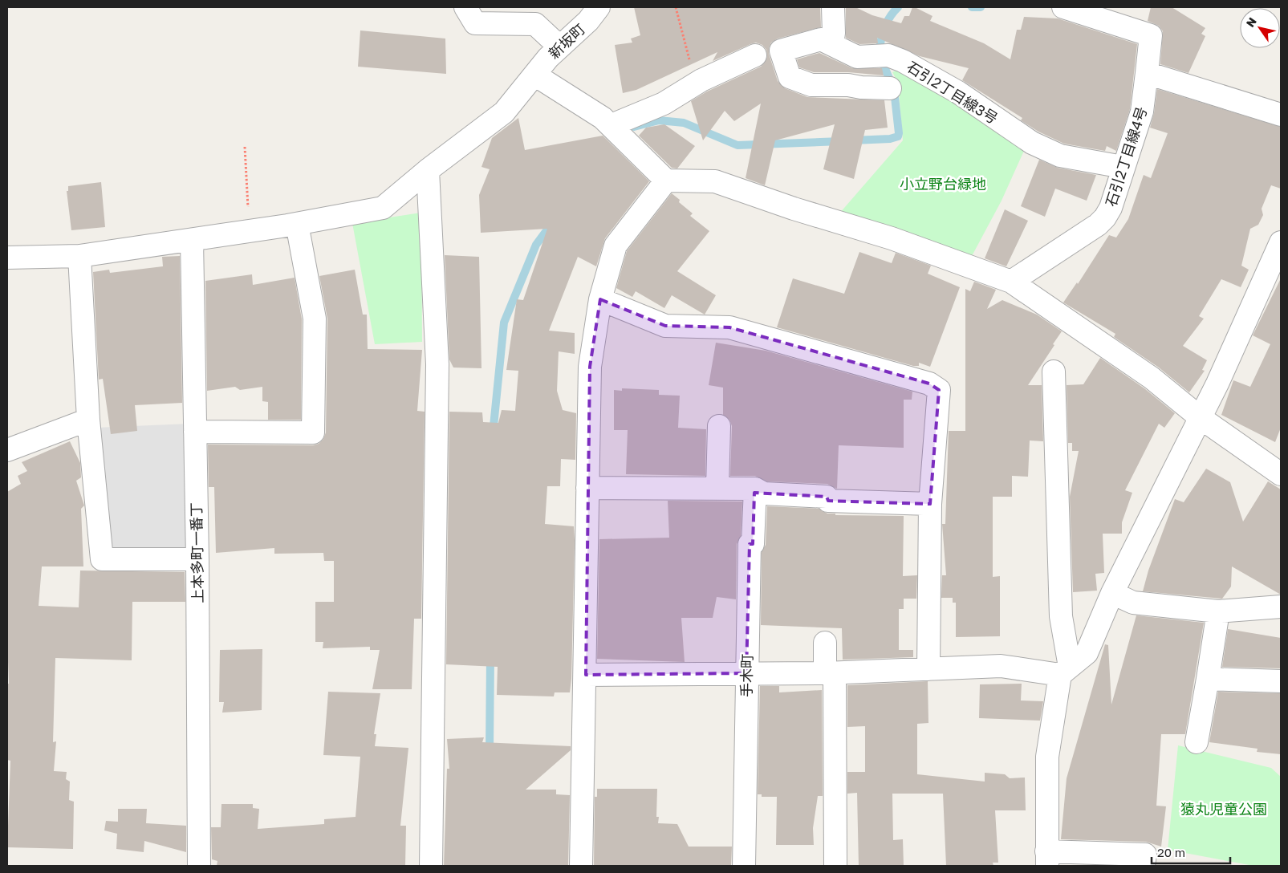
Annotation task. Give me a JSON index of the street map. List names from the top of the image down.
{
  "streets": {
    "street": [
      "新坂町",
      "石引2丁目線3号",
      "石引2丁目線4号",
      "上本多町一番丁",
      "手木町"
    ]
  },
  "crossings": [
    ["新坂町", "上本多町一番丁"],
    ["石引2丁目線3号", "石引2丁目線4号"]
  ],
  "parks": ["小立野台緑地", "猿丸児童公園"],
  "scale_bar": "20 m",
  "north": "top left"
}
